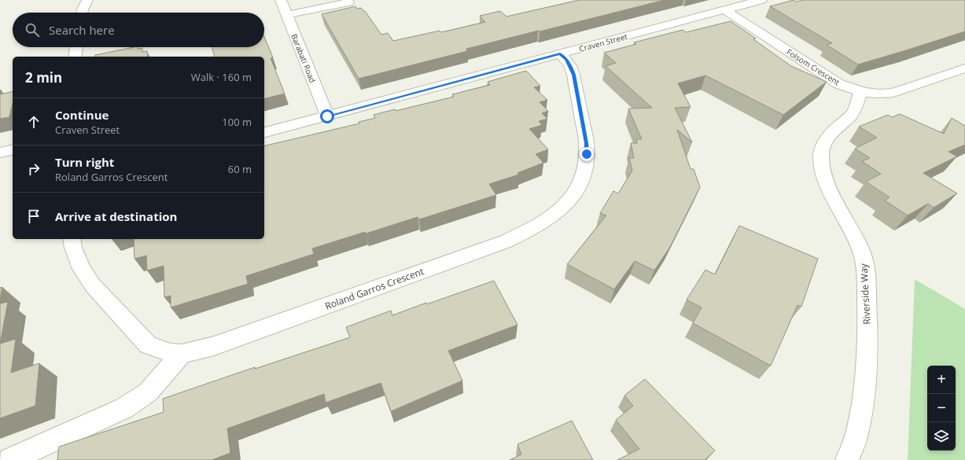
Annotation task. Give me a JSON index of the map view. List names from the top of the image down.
{
  "streets": {
    "street": [
      "Craven Street",
      "Barabati Road",
      "Folsom Crescent",
      "Roland Garros Crescent",
      "Riverside Way"
    ]
  },
  "crossings": [
    ["Craven Street", "Barabati Road"],
    ["Craven Street", "Folsom Crescent"],
    ["Craven Street", "Roland Garros Crescent"],
    ["Folsom Crescent", "Riverside Way"]
  ],
  "page": {
    "search": "Search here",
    "heading": ["2 min", "Walk · 160 m"],
    "list": [
      ["Continue", "Craven Street", "100 m"],
      ["Turn right", "Roland Garros Crescent", "60 m"],
      "Arrive at destination"
    ],
    "map_buttons": ["+", "−"]
  }
}
